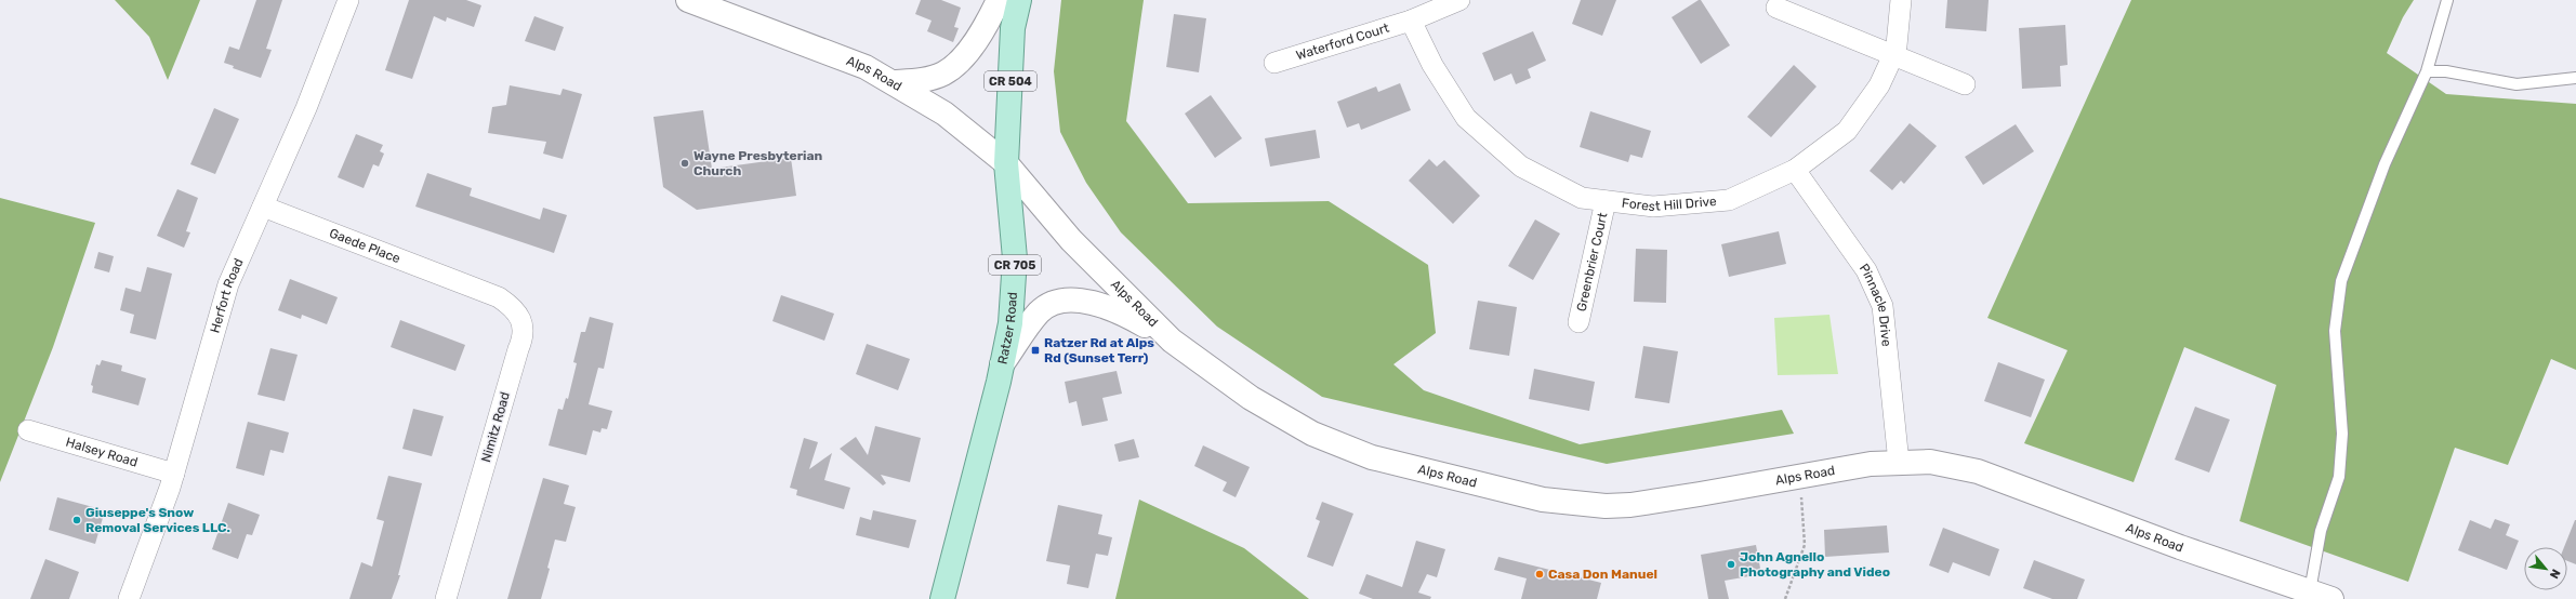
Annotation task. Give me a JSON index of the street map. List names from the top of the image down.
{
  "streets": {
    "main road": [
      "Alps Road",
      "CR 504",
      "CR 705",
      "Ratzer Road"
    ],
    "street": [
      "Waterford Court",
      "Forest Hill Drive",
      "Gaede Place",
      "Greenbrier Court",
      "Herfort Road",
      "Pinnacle Drive",
      "Nimitz Road",
      "Halsey Road"
    ]
  },
  "crossings": [
    ["Waterford Court", "Forest Hill Drive"],
    ["Alps Road", "Pinnacle Drive"],
    ["Alps Road", "Ratzer Road"],
    ["Forest Hill Drive", "Greenbrier Court"],
    ["Forest Hill Drive", "Pinnacle Drive"],
    ["Gaede Place", "Herfort Road"],
    ["Gaede Place", "Nimitz Road"],
    ["Herfort Road", "Halsey Road"]
  ],
  "places": {
    "other": [
      "Wayne Presbyterian Church",
      "Giuseppe's Snow Removal Services LLC.",
      "John Agnello Photography and Video",
      "Casa Don Manuel"
    ],
    "transit": ["Ratzer Rd at Alps Rd (Sunset Terr)"]
  },
  "north": "bottom right"
}
